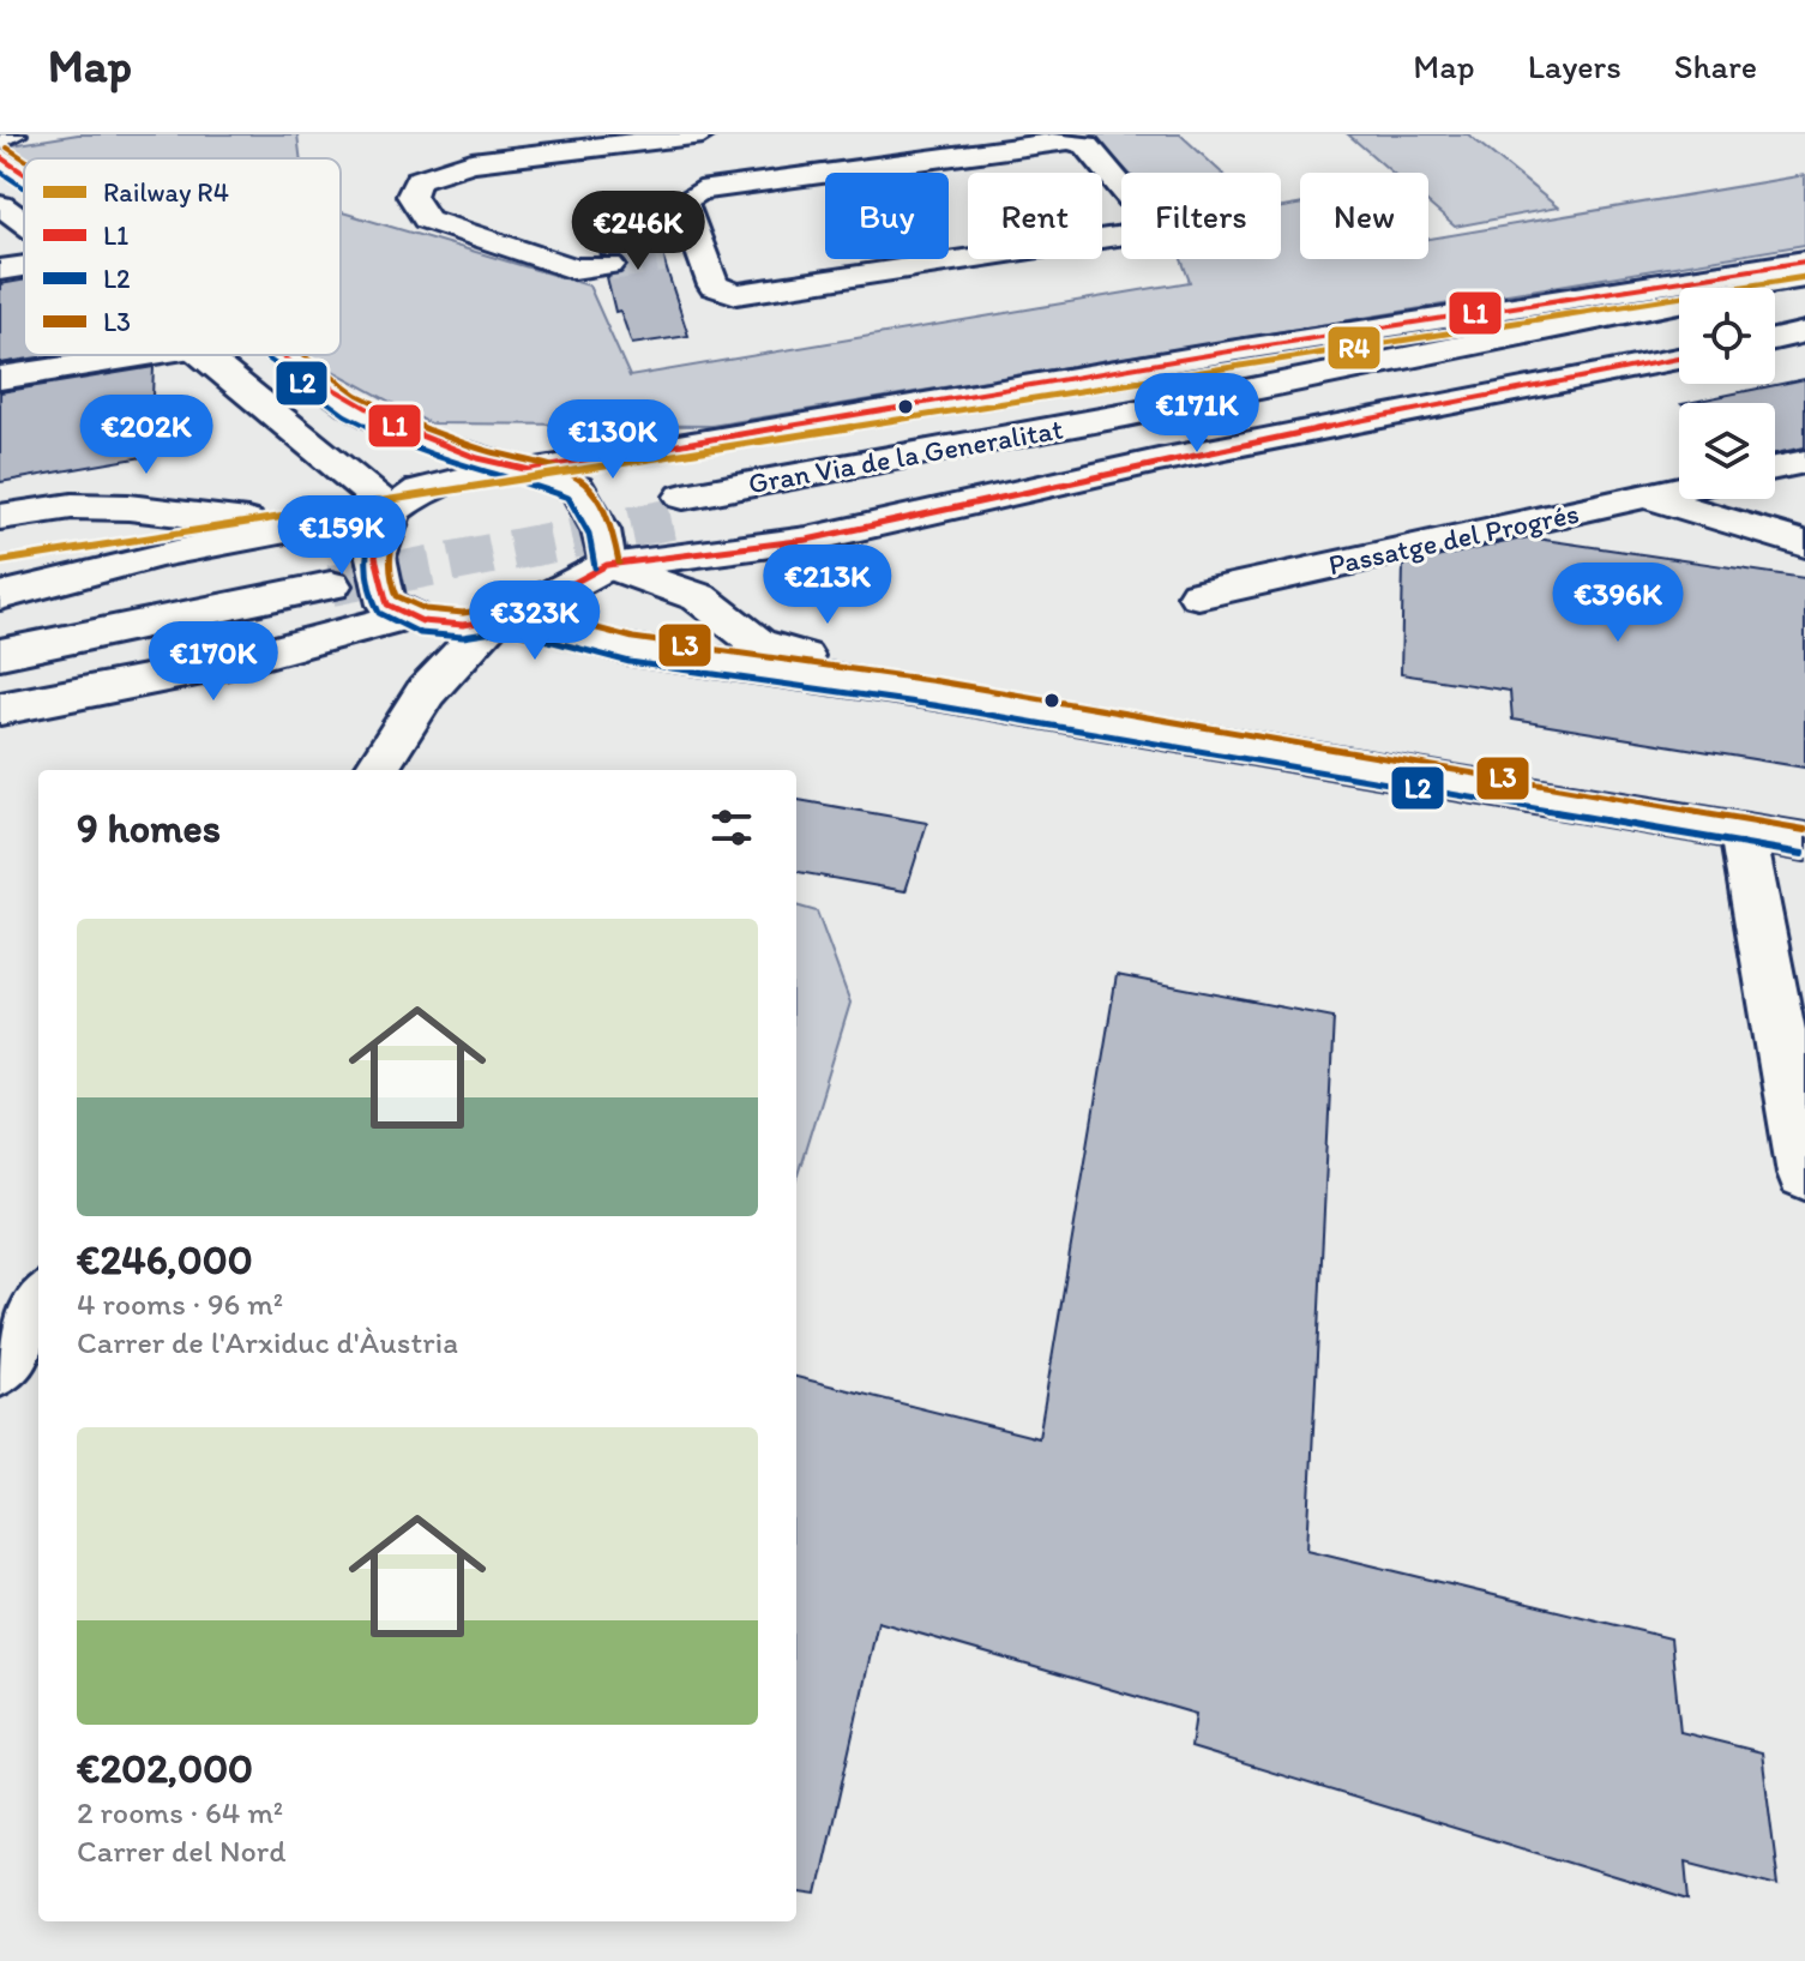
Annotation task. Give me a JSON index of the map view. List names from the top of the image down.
{
  "streets": {
    "street": ["Gran Via de la Generalitat", "Passatge del Progrés"]
  },
  "lines": [
    "transit line L3",
    "transit line L1",
    "transit line L2",
    "rail line R4"
  ],
  "legend": [
    "Railway R4",
    "L1",
    "L2",
    "L3"
  ],
  "page": {
    "header": "Map",
    "nav": ["Map", "Layers", "Share"],
    "chip": [
      "Buy",
      "Rent",
      "Filters",
      "New"
    ],
    "price": [
      "€246K",
      "€171K",
      "€202K",
      "€130K",
      "€159K",
      "€213K",
      "€396K",
      "€323K",
      "€170K"
    ],
    "heading": "9 homes",
    "list": [
      {
        "name": "€246,000",
        "note": "4 rooms · 96 m² · Carrer de l'Arxiduc d'Àustria"
      },
      {
        "name": "€202,000",
        "note": "2 rooms · 64 m² · Carrer del Nord"
      }
    ]
  }
}
